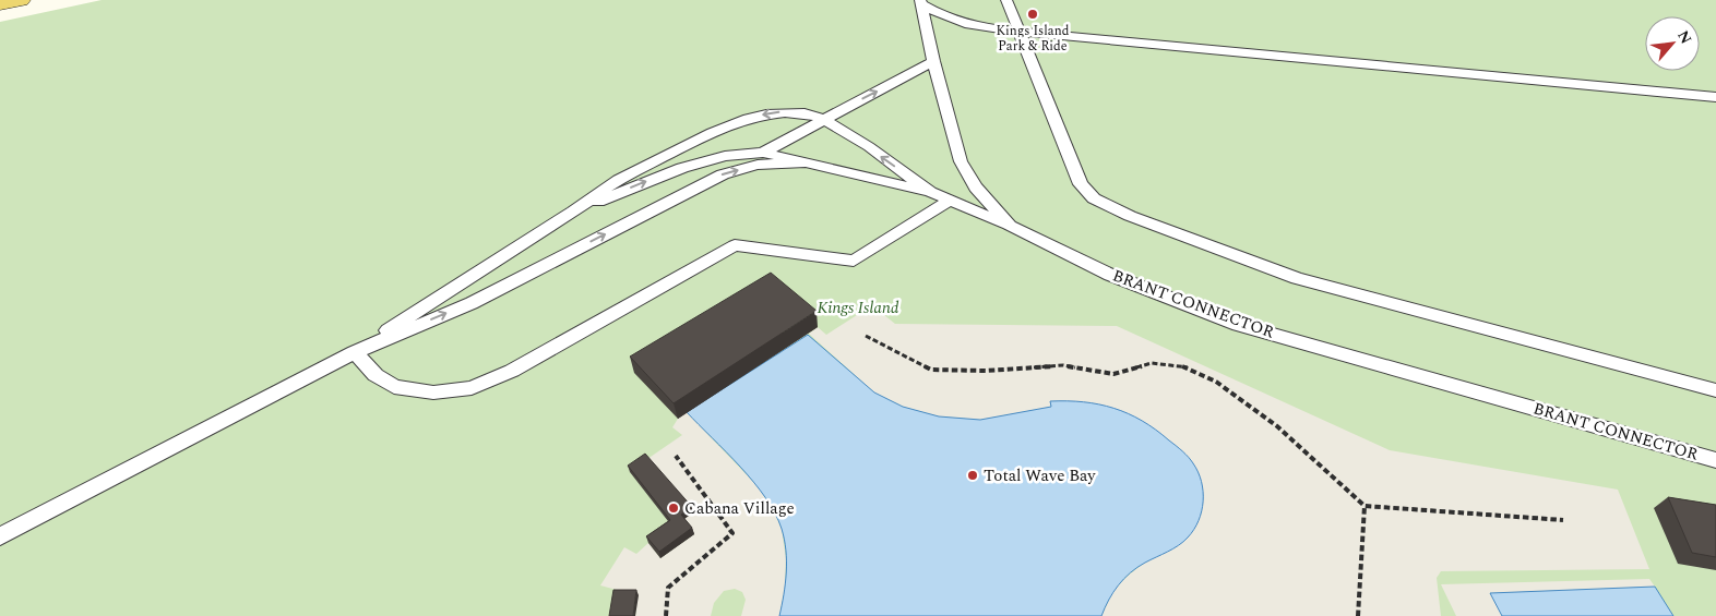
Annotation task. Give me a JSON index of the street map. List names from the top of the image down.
{
  "streets": {
    "lane": ["BRANT CONNECTOR"]
  },
  "parks": ["Kings Island"],
  "places": ["Kings Island Park & Ride", "Total Wave Bay", "Cabana Village"],
  "north": "top right"
}
